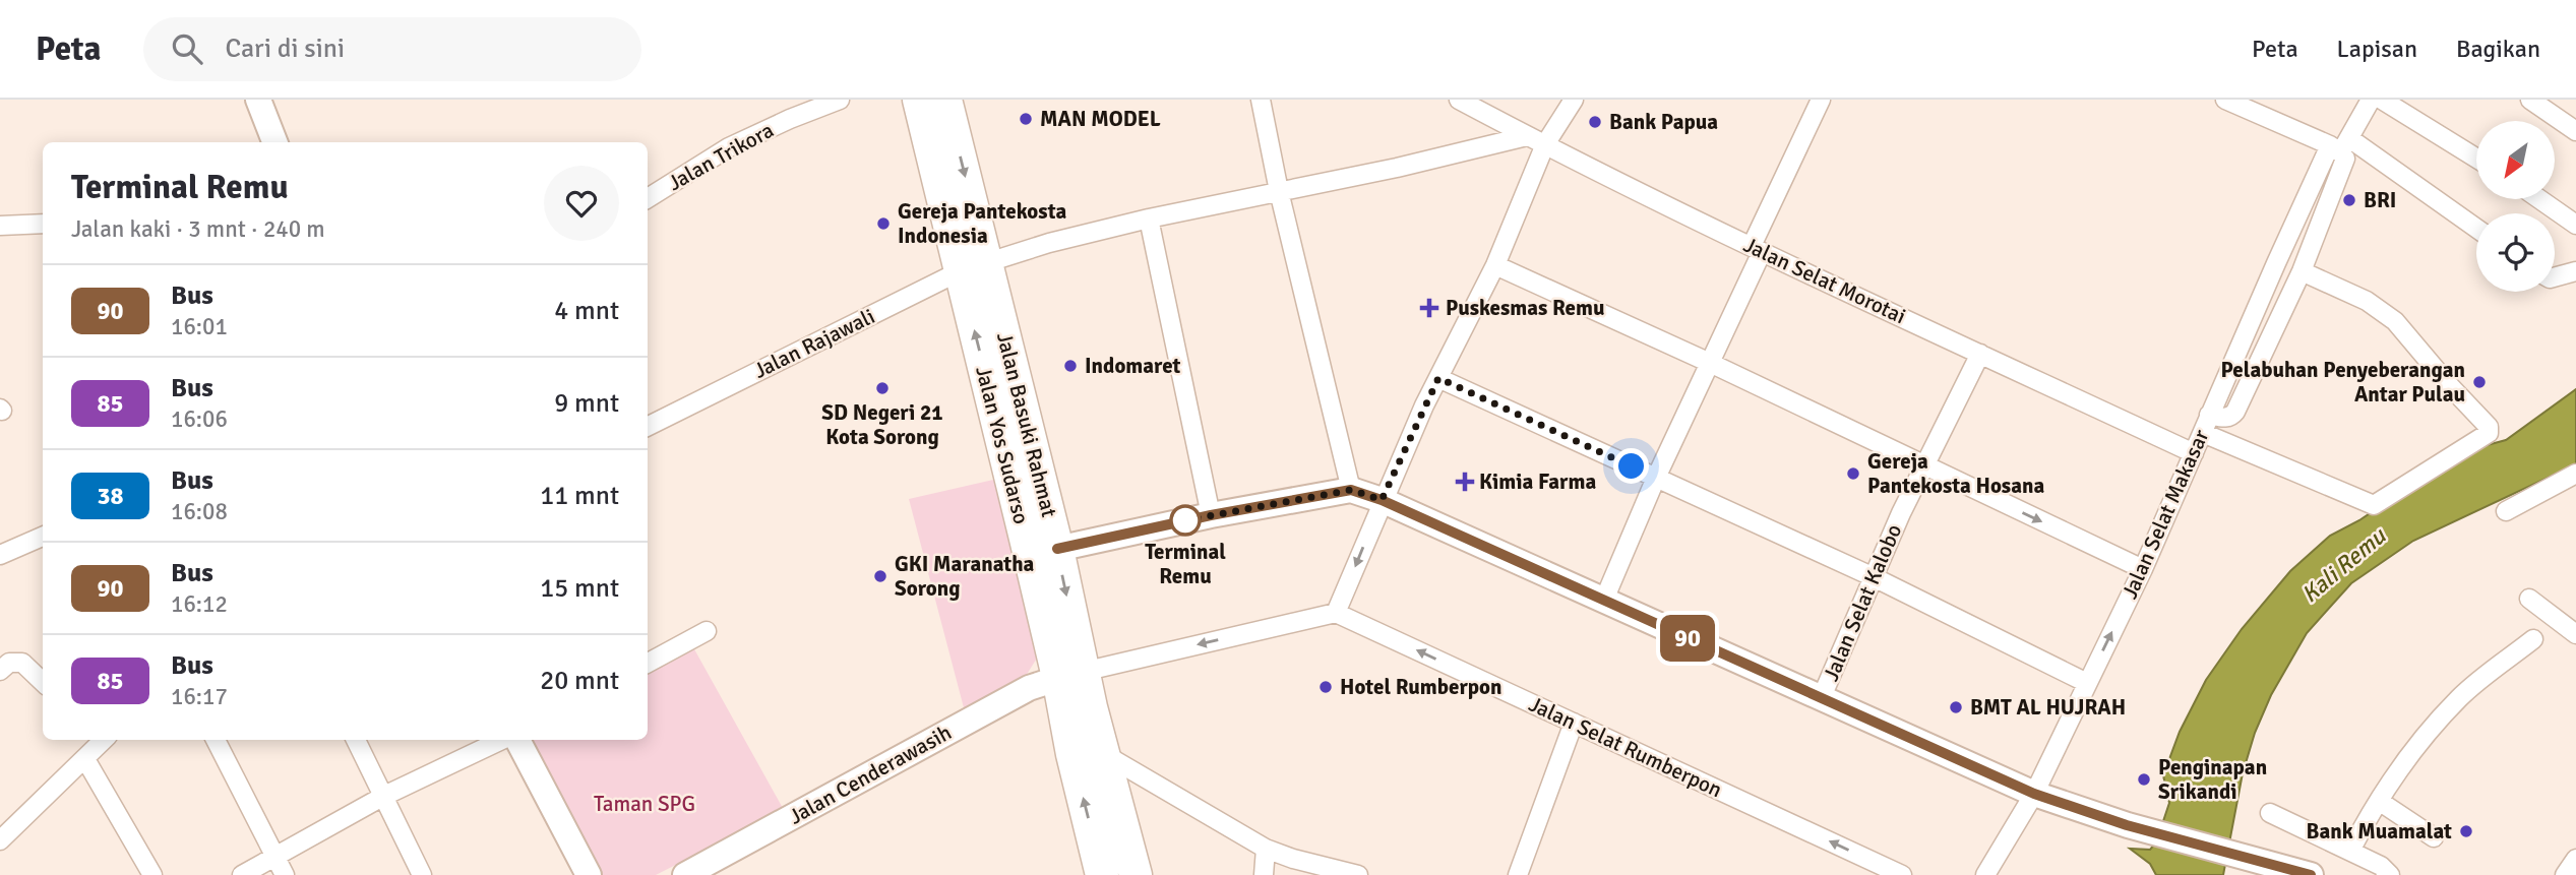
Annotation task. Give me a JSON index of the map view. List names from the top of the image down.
{
  "streets": {
    "highway": ["Jalan Basuki Rahmat", "Jalan Yos Sudarso"],
    "main road": ["Jalan Cenderawasih"],
    "street": [
      "Jalan Trikora",
      "Jalan Selat Morotai",
      "Jalan Rajawali",
      "Jalan Selat Makasar",
      "Jalan Selat Kalobo",
      "Jalan Selat Rumberpon"
    ]
  },
  "crossings": [
    ["Jalan Selat Morotai", "Jalan Rajawali"],
    ["Jalan Selat Morotai", "Jalan Selat Makasar"],
    ["Jalan Selat Morotai", "Jalan Selat Kalobo"],
    ["Jalan Rajawali", "Jalan Basuki Rahmat"],
    ["Jalan Rajawali", "Jalan Yos Sudarso"],
    ["Jalan Basuki Rahmat", "Jalan Yos Sudarso"],
    ["Jalan Basuki Rahmat", "Jalan Cenderawasih"],
    ["Jalan Yos Sudarso", "Jalan Cenderawasih"]
  ],
  "one_way": ["Jalan Basuki Rahmat", "Jalan Yos Sudarso", "Jalan Selat Rumberpon"],
  "water": ["Kali Remu"],
  "parks": ["Taman SPG"],
  "places": {
    "other": [
      "MAN MODEL",
      "Bank Papua",
      "BRI",
      "Gereja Pantekosta Indonesia",
      "Indomaret",
      "Pelabuhan Penyeberangan Antar Pulau",
      "SD Negeri 21 Kota Sorong",
      "Gereja Pantekosta Hosana",
      "Terminal Remu",
      "GKI Maranatha Sorong",
      "Hotel Rumberpon",
      "BMT AL HUJRAH",
      "Penginapan Srikandi",
      "Bank Muamalat"
    ],
    "health": ["Puskesmas Remu", "Kimia Farma"]
  },
  "lines": ["bus line 90"],
  "north": "bottom left",
  "page": {
    "header": "Peta",
    "search": "Cari di sini",
    "nav": ["Peta", "Lapisan", "Bagikan"],
    "on_map": "90",
    "heading": ["Terminal Remu", "Jalan kaki · 3 mnt · 240 m"],
    "list": [
      {
        "mark": "90",
        "name": "Bus",
        "note": "16:01",
        "value": "4 mnt"
      },
      {
        "mark": "85",
        "name": "Bus",
        "note": "16:06",
        "value": "9 mnt"
      },
      {
        "mark": "38",
        "name": "Bus",
        "note": "16:08",
        "value": "11 mnt"
      },
      {
        "mark": "90",
        "name": "Bus",
        "note": "16:12",
        "value": "15 mnt"
      },
      {
        "mark": "85",
        "name": "Bus",
        "note": "16:17",
        "value": "20 mnt"
      }
    ]
  }
}
